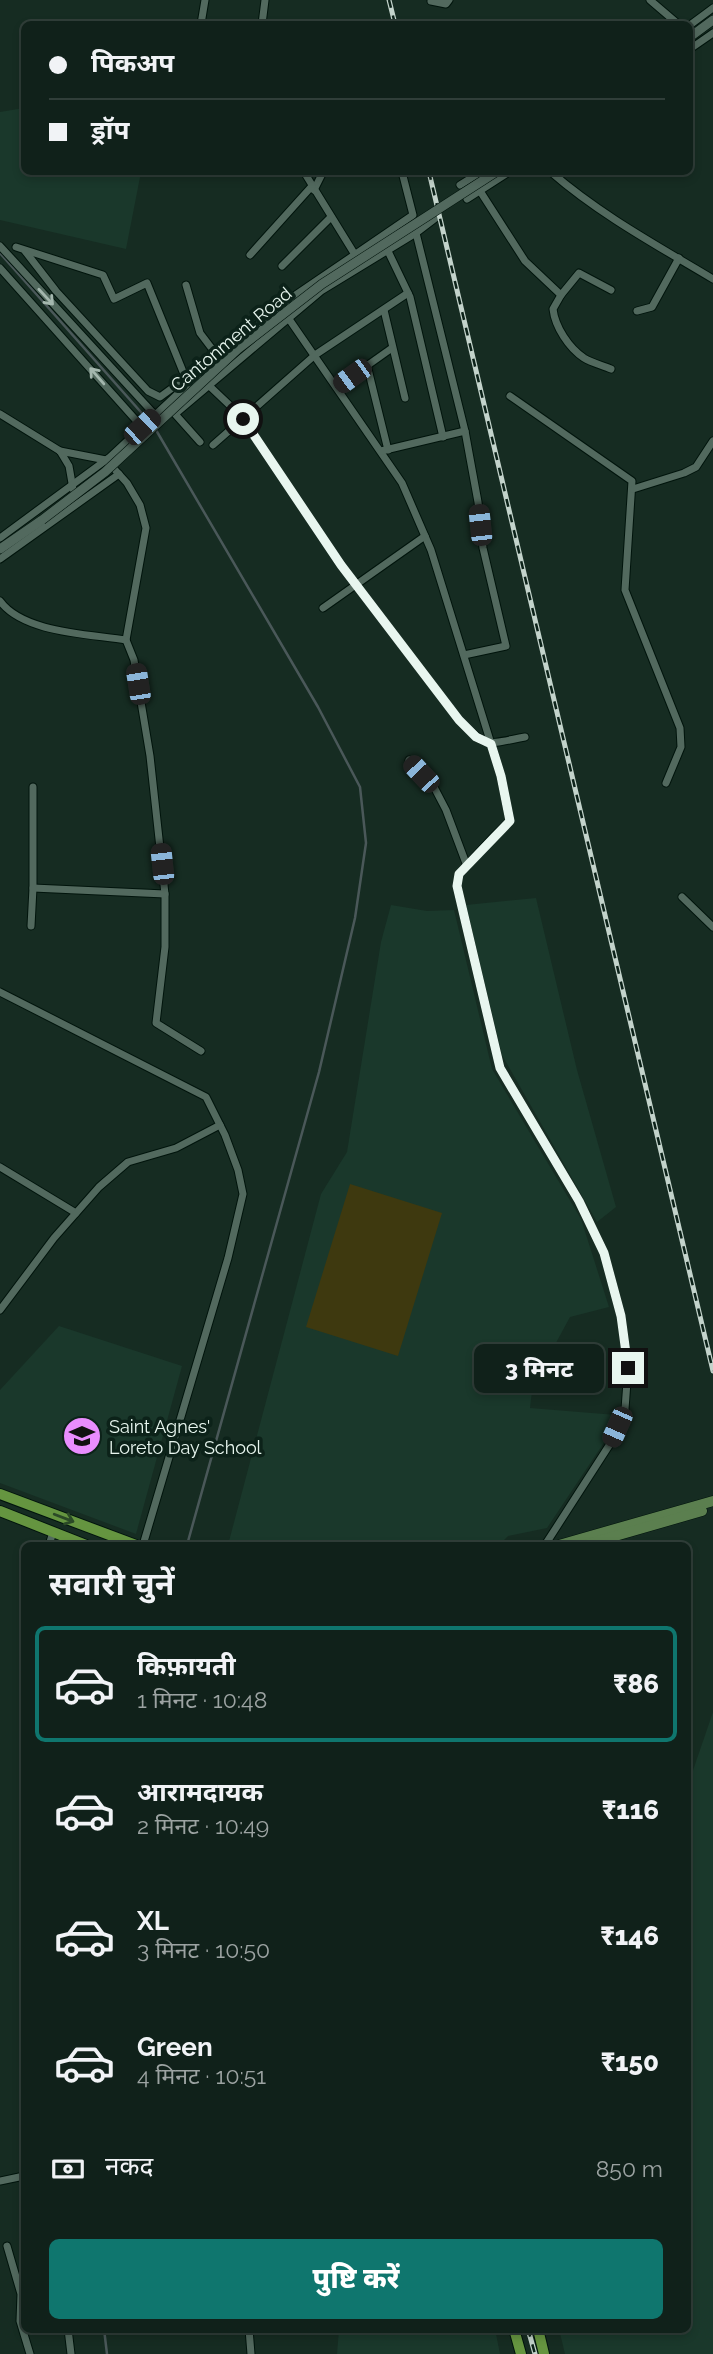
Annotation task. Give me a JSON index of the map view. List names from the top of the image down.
{
  "streets": {
    "street": ["Cantonment Road"]
  },
  "places": {
    "school or university": ["Saint Agnes' Loreto Day School"]
  },
  "page": {
    "banner": ["पिकअप", "ड्रॉप"],
    "bubble": "3 मिनट",
    "heading": "सवारी चुनें",
    "list": [
      {
        "name": "किफ़ायती",
        "note": "1 मिनट · 10:48",
        "value": "₹86"
      },
      {
        "name": "आरामदायक",
        "note": "2 मिनट · 10:49",
        "value": "₹116"
      },
      {
        "name": "XL",
        "note": "3 मिनट · 10:50",
        "value": "₹146"
      },
      {
        "name": "Green",
        "note": "4 मिनट · 10:51",
        "value": "₹150"
      }
    ],
    "pay": ["नकद", "850 m"],
    "buttons": "पुष्टि करें"
  }
}
